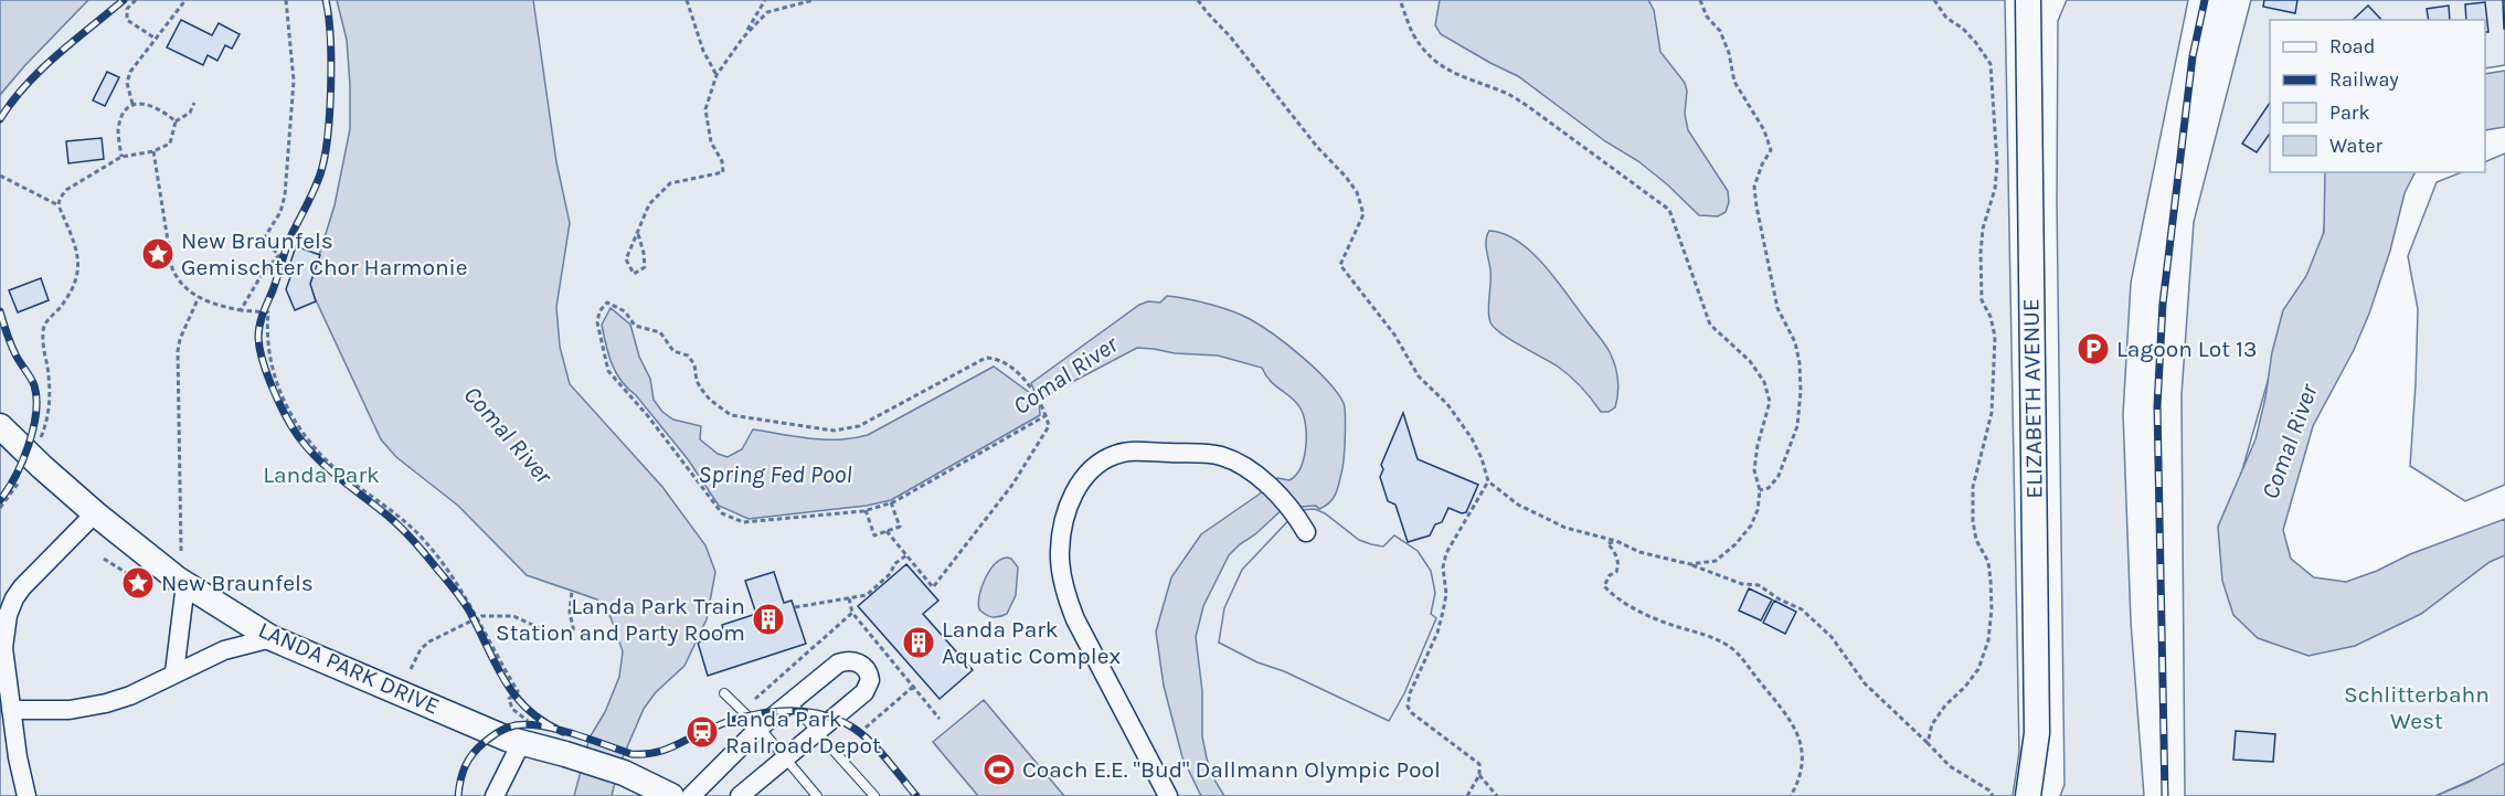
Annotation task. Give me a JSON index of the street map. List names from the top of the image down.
{
  "streets": {
    "street": ["ELIZABETH AVENUE", "LANDA PARK DRIVE"]
  },
  "water": ["Comal River", "Spring Fed Pool"],
  "parks": ["Landa Park", "Schlitterbahn West"],
  "places": {
    "place": ["New Braunfels Gemischter Chor Harmonie", "New Braunfels"],
    "parking": ["Lagoon Lot 13"],
    "building": ["Landa Park Train Station and Party Room", "Landa Park Aquatic Complex"],
    "station": ["Landa Park Railroad Depot"],
    "sports": ["Coach E.E. \"Bud\" Dallmann Olympic Pool"]
  },
  "legend": [
    "Road",
    "Railway",
    "Park",
    "Water"
  ]
}
